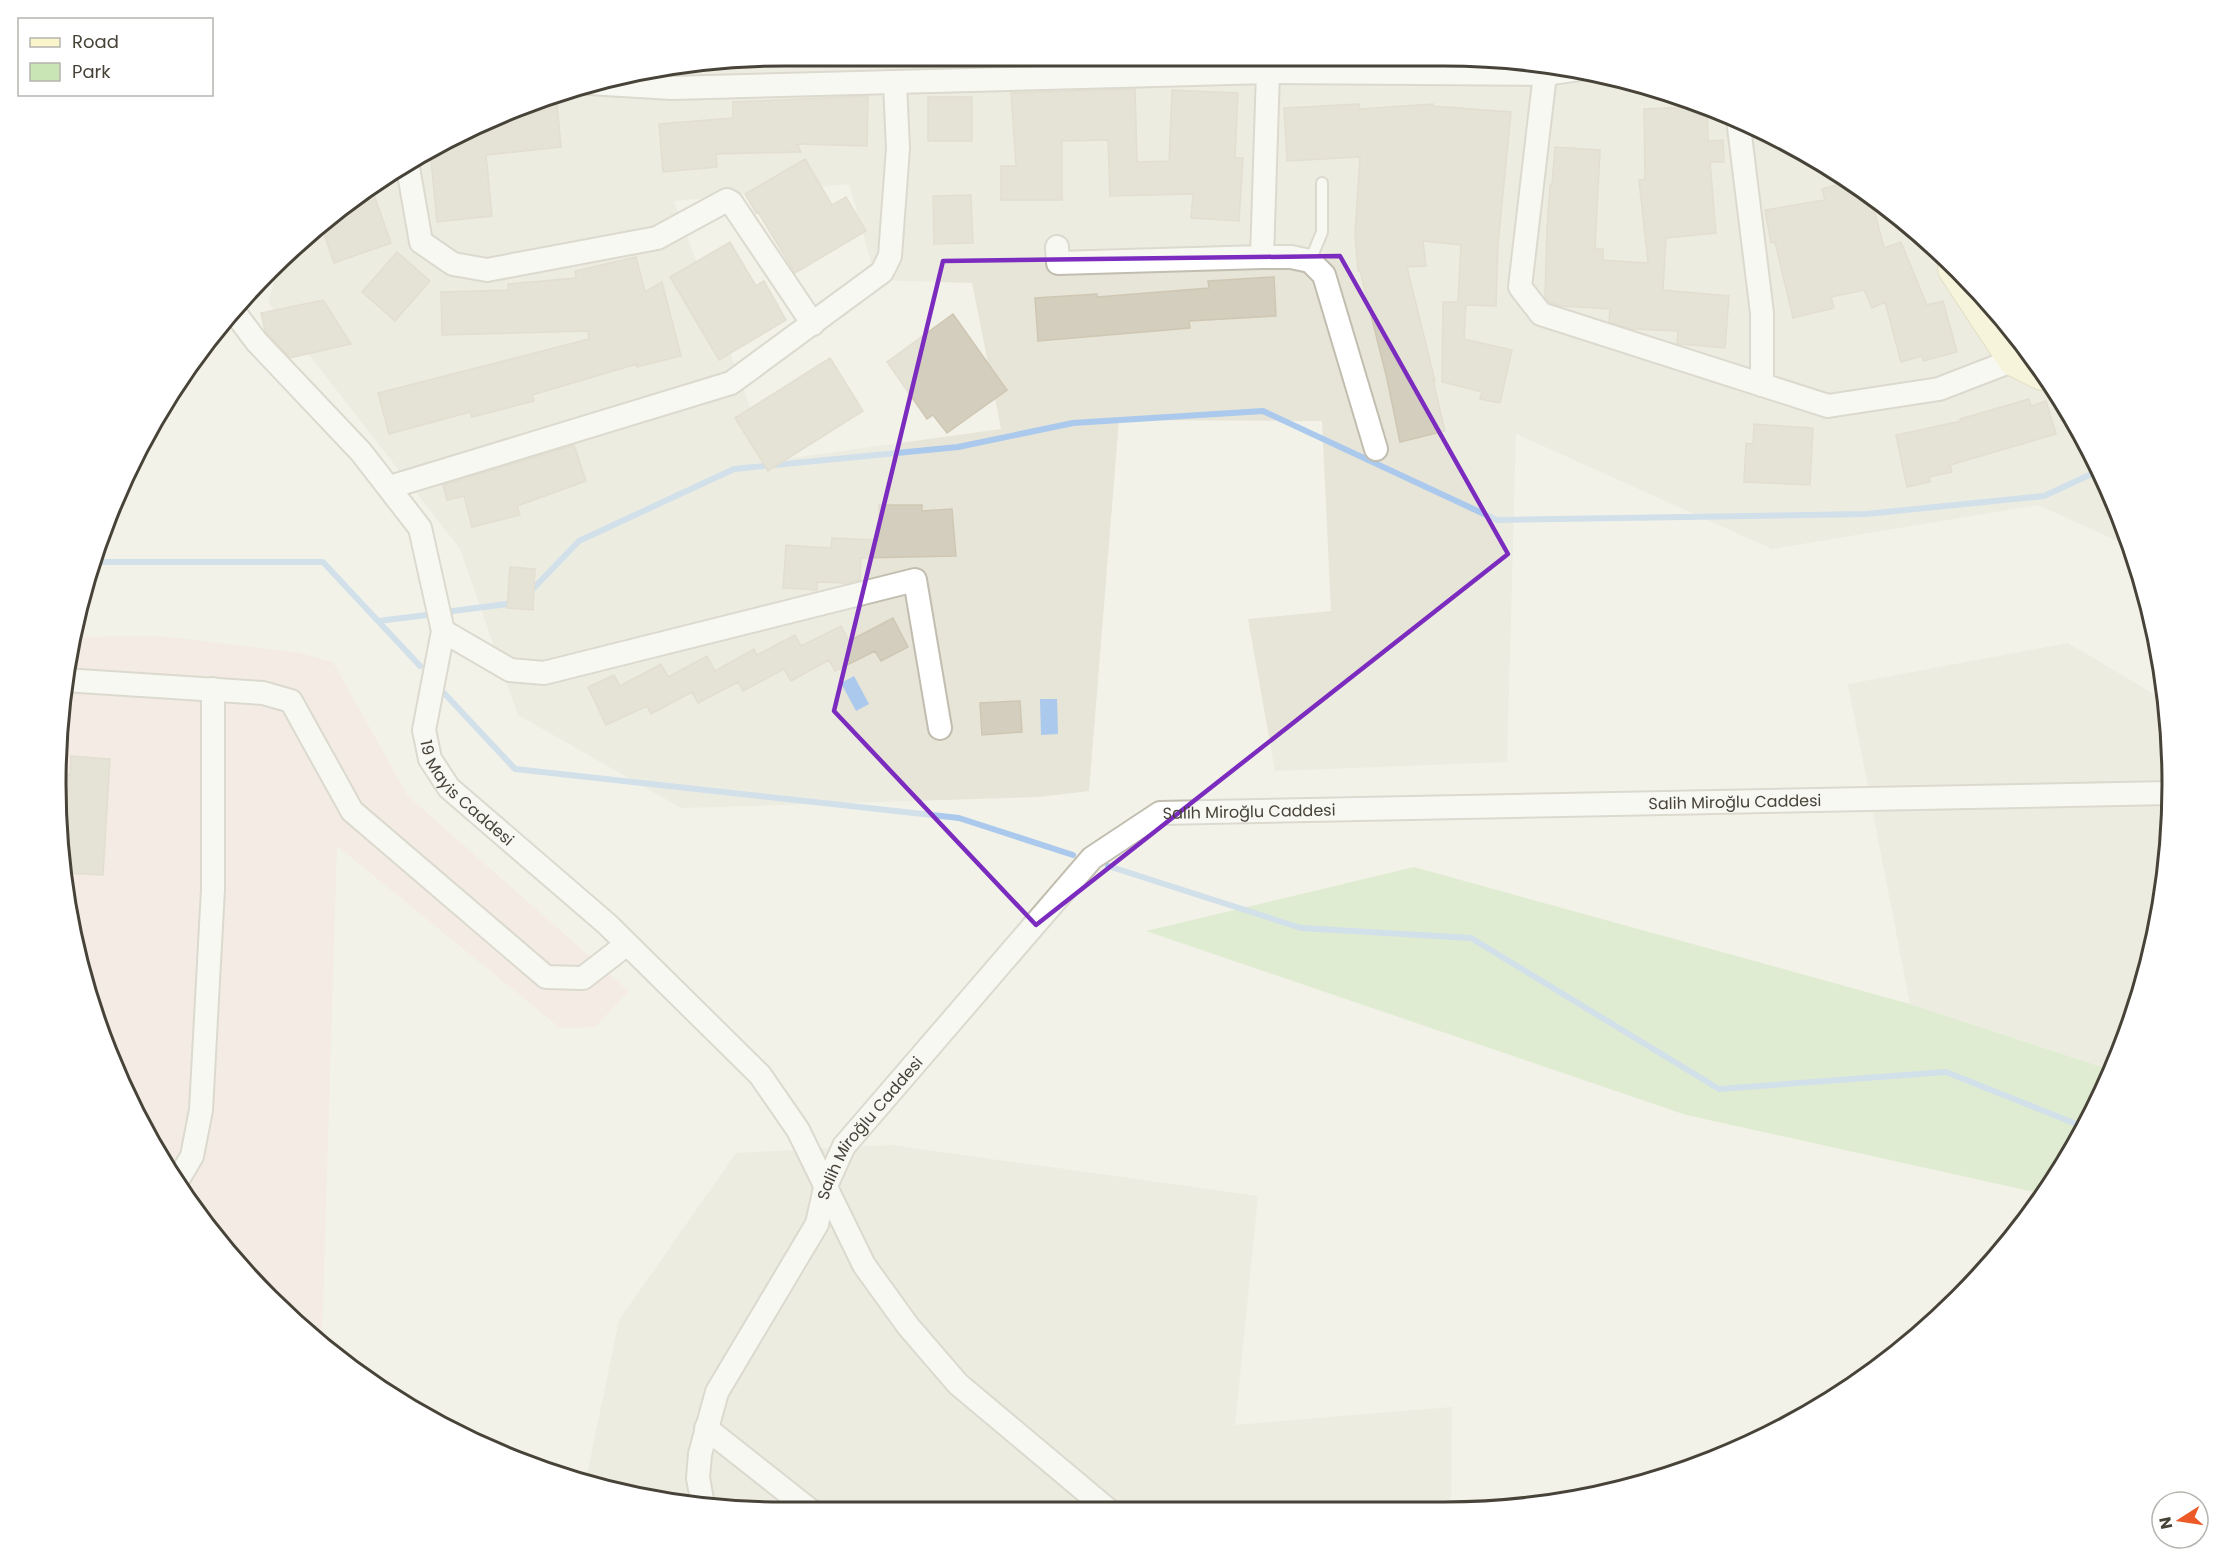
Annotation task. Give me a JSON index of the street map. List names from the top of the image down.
{
  "streets": {
    "street": ["19 Mayis Caddesi", "Salih Miroğlu Caddesi"]
  },
  "crossings": [
    ["19 Mayis Caddesi", "Salih Miroğlu Caddesi"]
  ],
  "legend": ["Road", "Park"],
  "north": "left"
}
